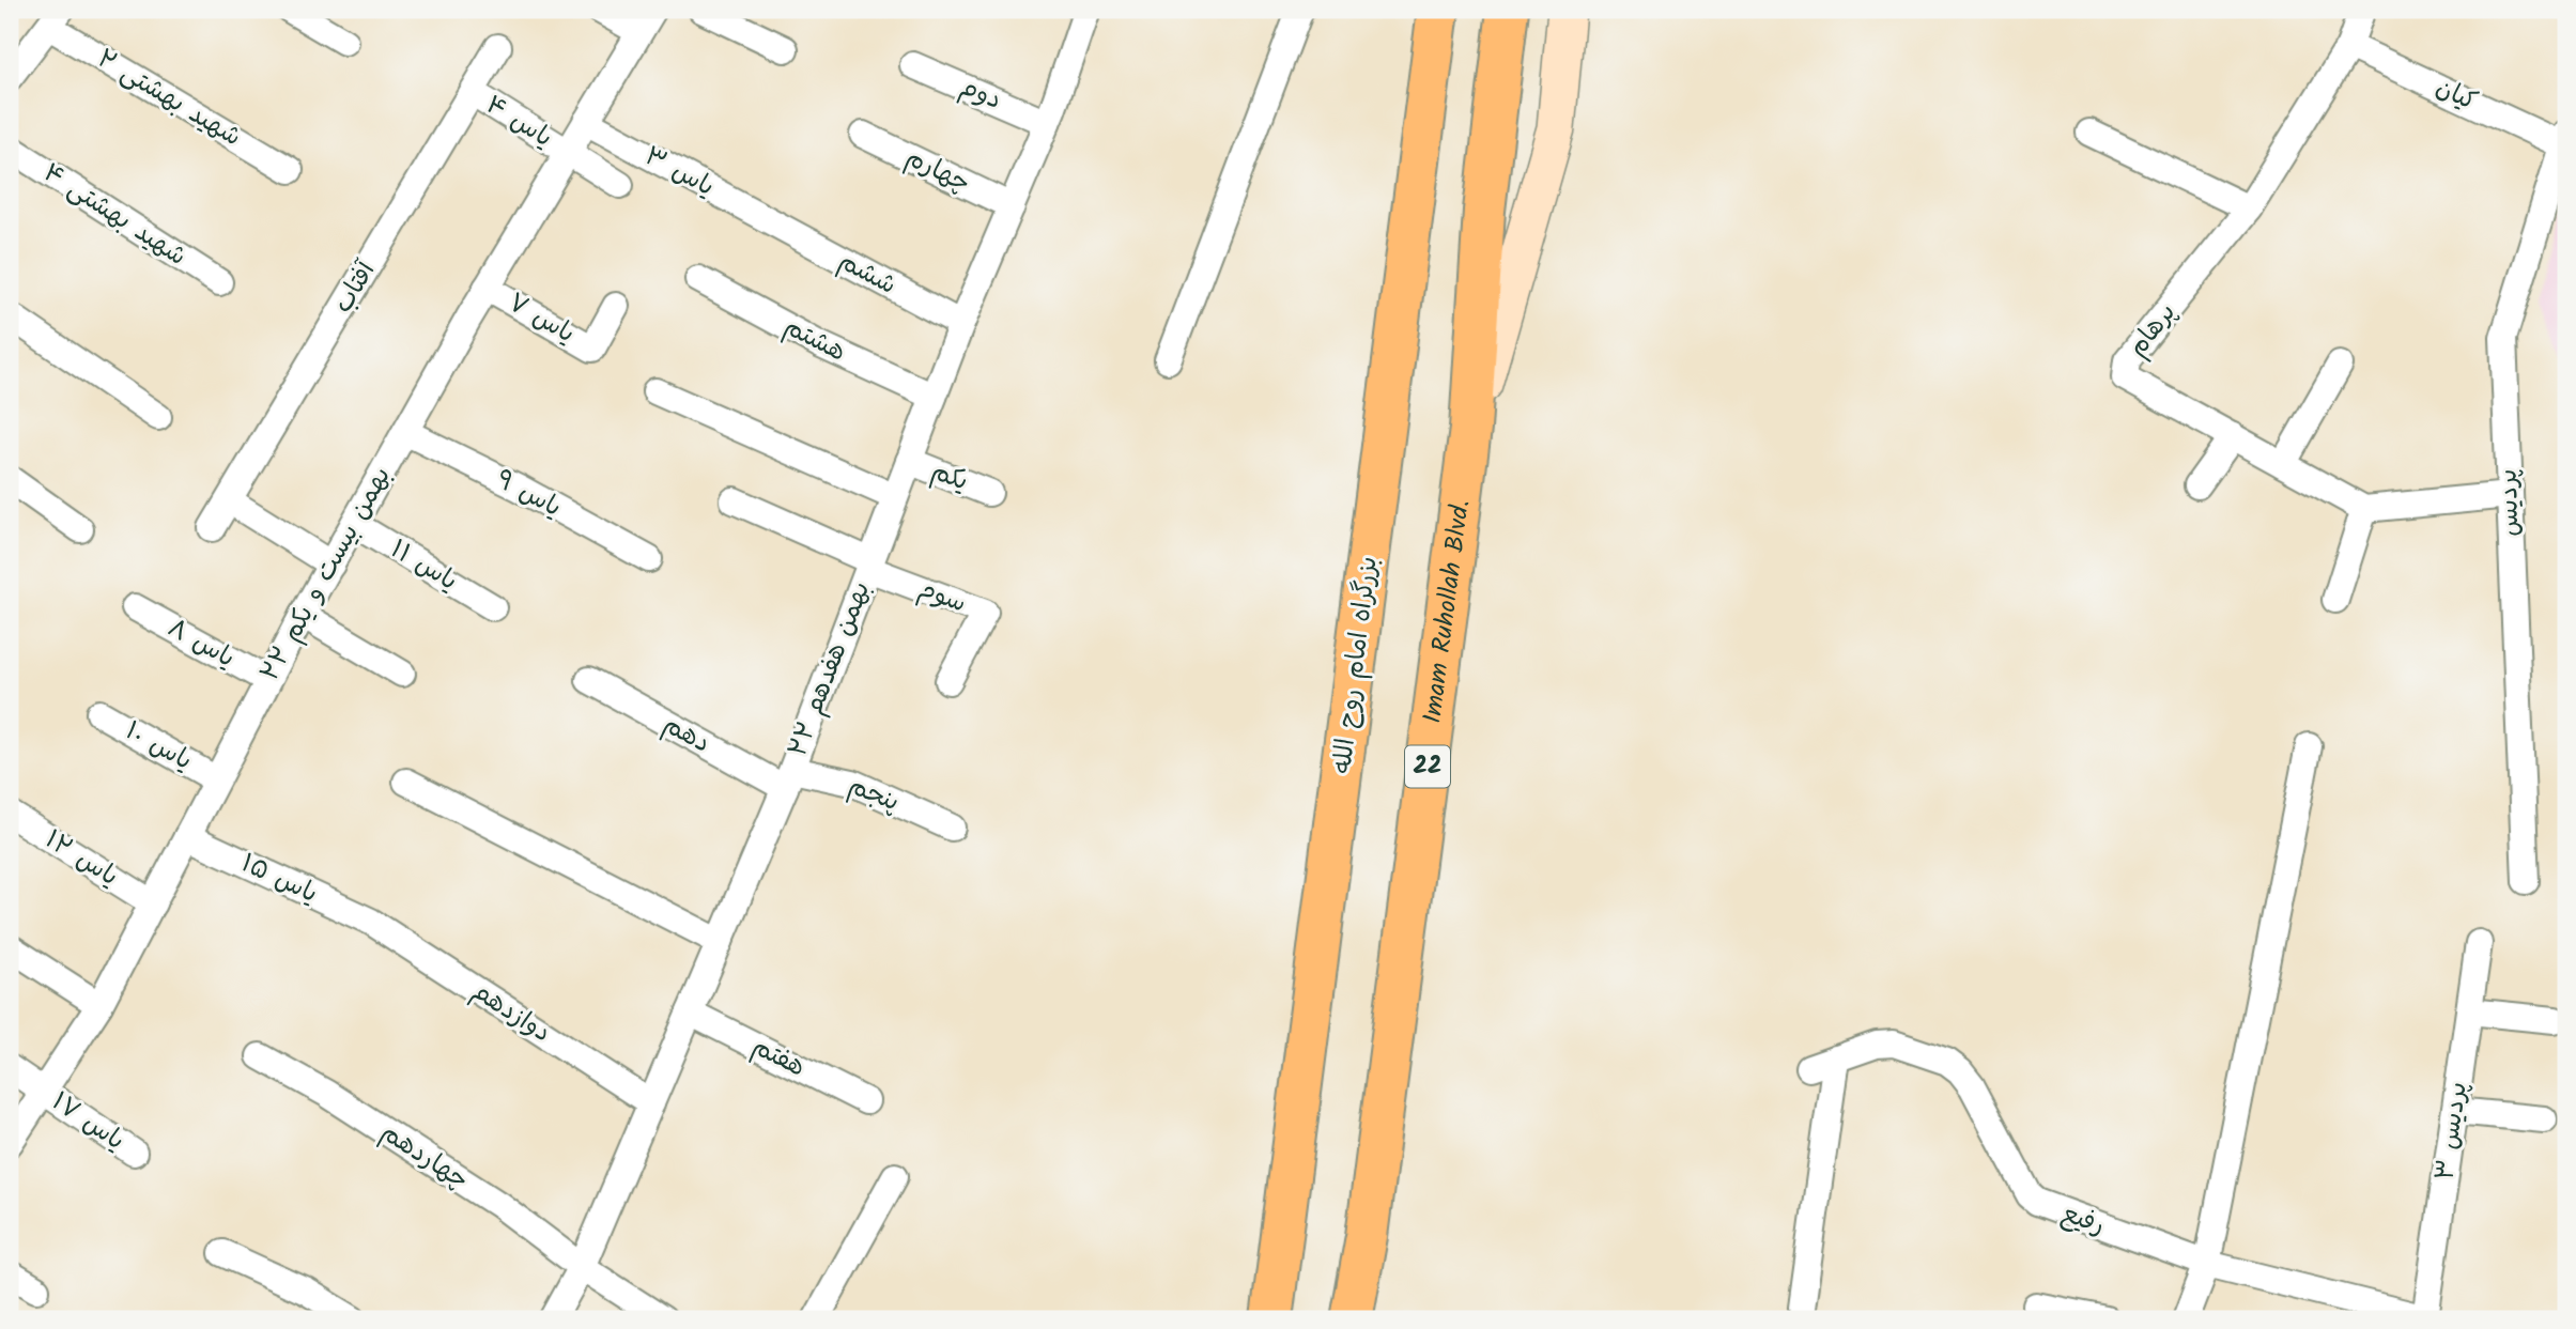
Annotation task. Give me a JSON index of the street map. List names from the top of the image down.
{
  "streets": {
    "highway": ["Imam Ruhollah Blvd.", "بزرگراه امام روح الله", "22"],
    "street": [
      "دوم",
      "کیان",
      "شهید بهشتی ۲",
      "یاس ۴",
      "چهارم",
      "یاس ۳",
      "شهید بهشتی ۴",
      "ششم",
      "آفتاب",
      "یاس ۷",
      "پرهام",
      "هشتم",
      "یکم",
      "یاس ۹",
      "پردیس",
      "یاس ۱۱",
      "۲۲ بهمن بیست و یکم",
      "سوم",
      "یاس ۸",
      "۲۲ بهمن هفدهم",
      "دهم",
      "یاس ۱۰",
      "پنجم",
      "یاس ۱۲",
      "یاس ۱۵",
      "دوازدهم",
      "هفتم",
      "یاس ۱۷",
      "پردیس ۳",
      "چهاردهم",
      "رفیع"
    ]
  },
  "crossings": [
    ["دوم", "۲۲ بهمن هفدهم"],
    ["کیان", "پرهام"],
    ["کیان", "پردیس"],
    ["یاس ۴", "آفتاب"],
    ["یاس ۴", "۲۲ بهمن بیست و یکم"],
    ["چهارم", "۲۲ بهمن هفدهم"],
    ["یاس ۳", "ششم"],
    ["یاس ۳", "۲۲ بهمن بیست و یکم"],
    ["ششم", "۲۲ بهمن هفدهم"],
    ["یاس ۷", "۲۲ بهمن بیست و یکم"],
    ["هشتم", "۲۲ بهمن هفدهم"],
    ["یکم", "۲۲ بهمن هفدهم"],
    ["یاس ۹", "۲۲ بهمن بیست و یکم"],
    ["یاس ۱۱", "۲۲ بهمن بیست و یکم"],
    ["۲۲ بهمن بیست و یکم", "یاس ۸"],
    ["۲۲ بهمن بیست و یکم", "یاس ۱۰"],
    ["۲۲ بهمن بیست و یکم", "یاس ۱۲"],
    ["۲۲ بهمن بیست و یکم", "یاس ۱۵"],
    ["۲۲ بهمن بیست و یکم", "یاس ۱۷"],
    ["سوم", "۲۲ بهمن هفدهم"],
    ["۲۲ بهمن هفدهم", "دهم"],
    ["۲۲ بهمن هفدهم", "پنجم"],
    ["۲۲ بهمن هفدهم", "دوازدهم"],
    ["۲۲ بهمن هفدهم", "هفتم"],
    ["۲۲ بهمن هفدهم", "چهاردهم"],
    ["دهم", "پنجم"],
    ["یاس ۱۵", "دوازدهم"],
    ["پردیس ۳", "رفیع"]
  ]
}
